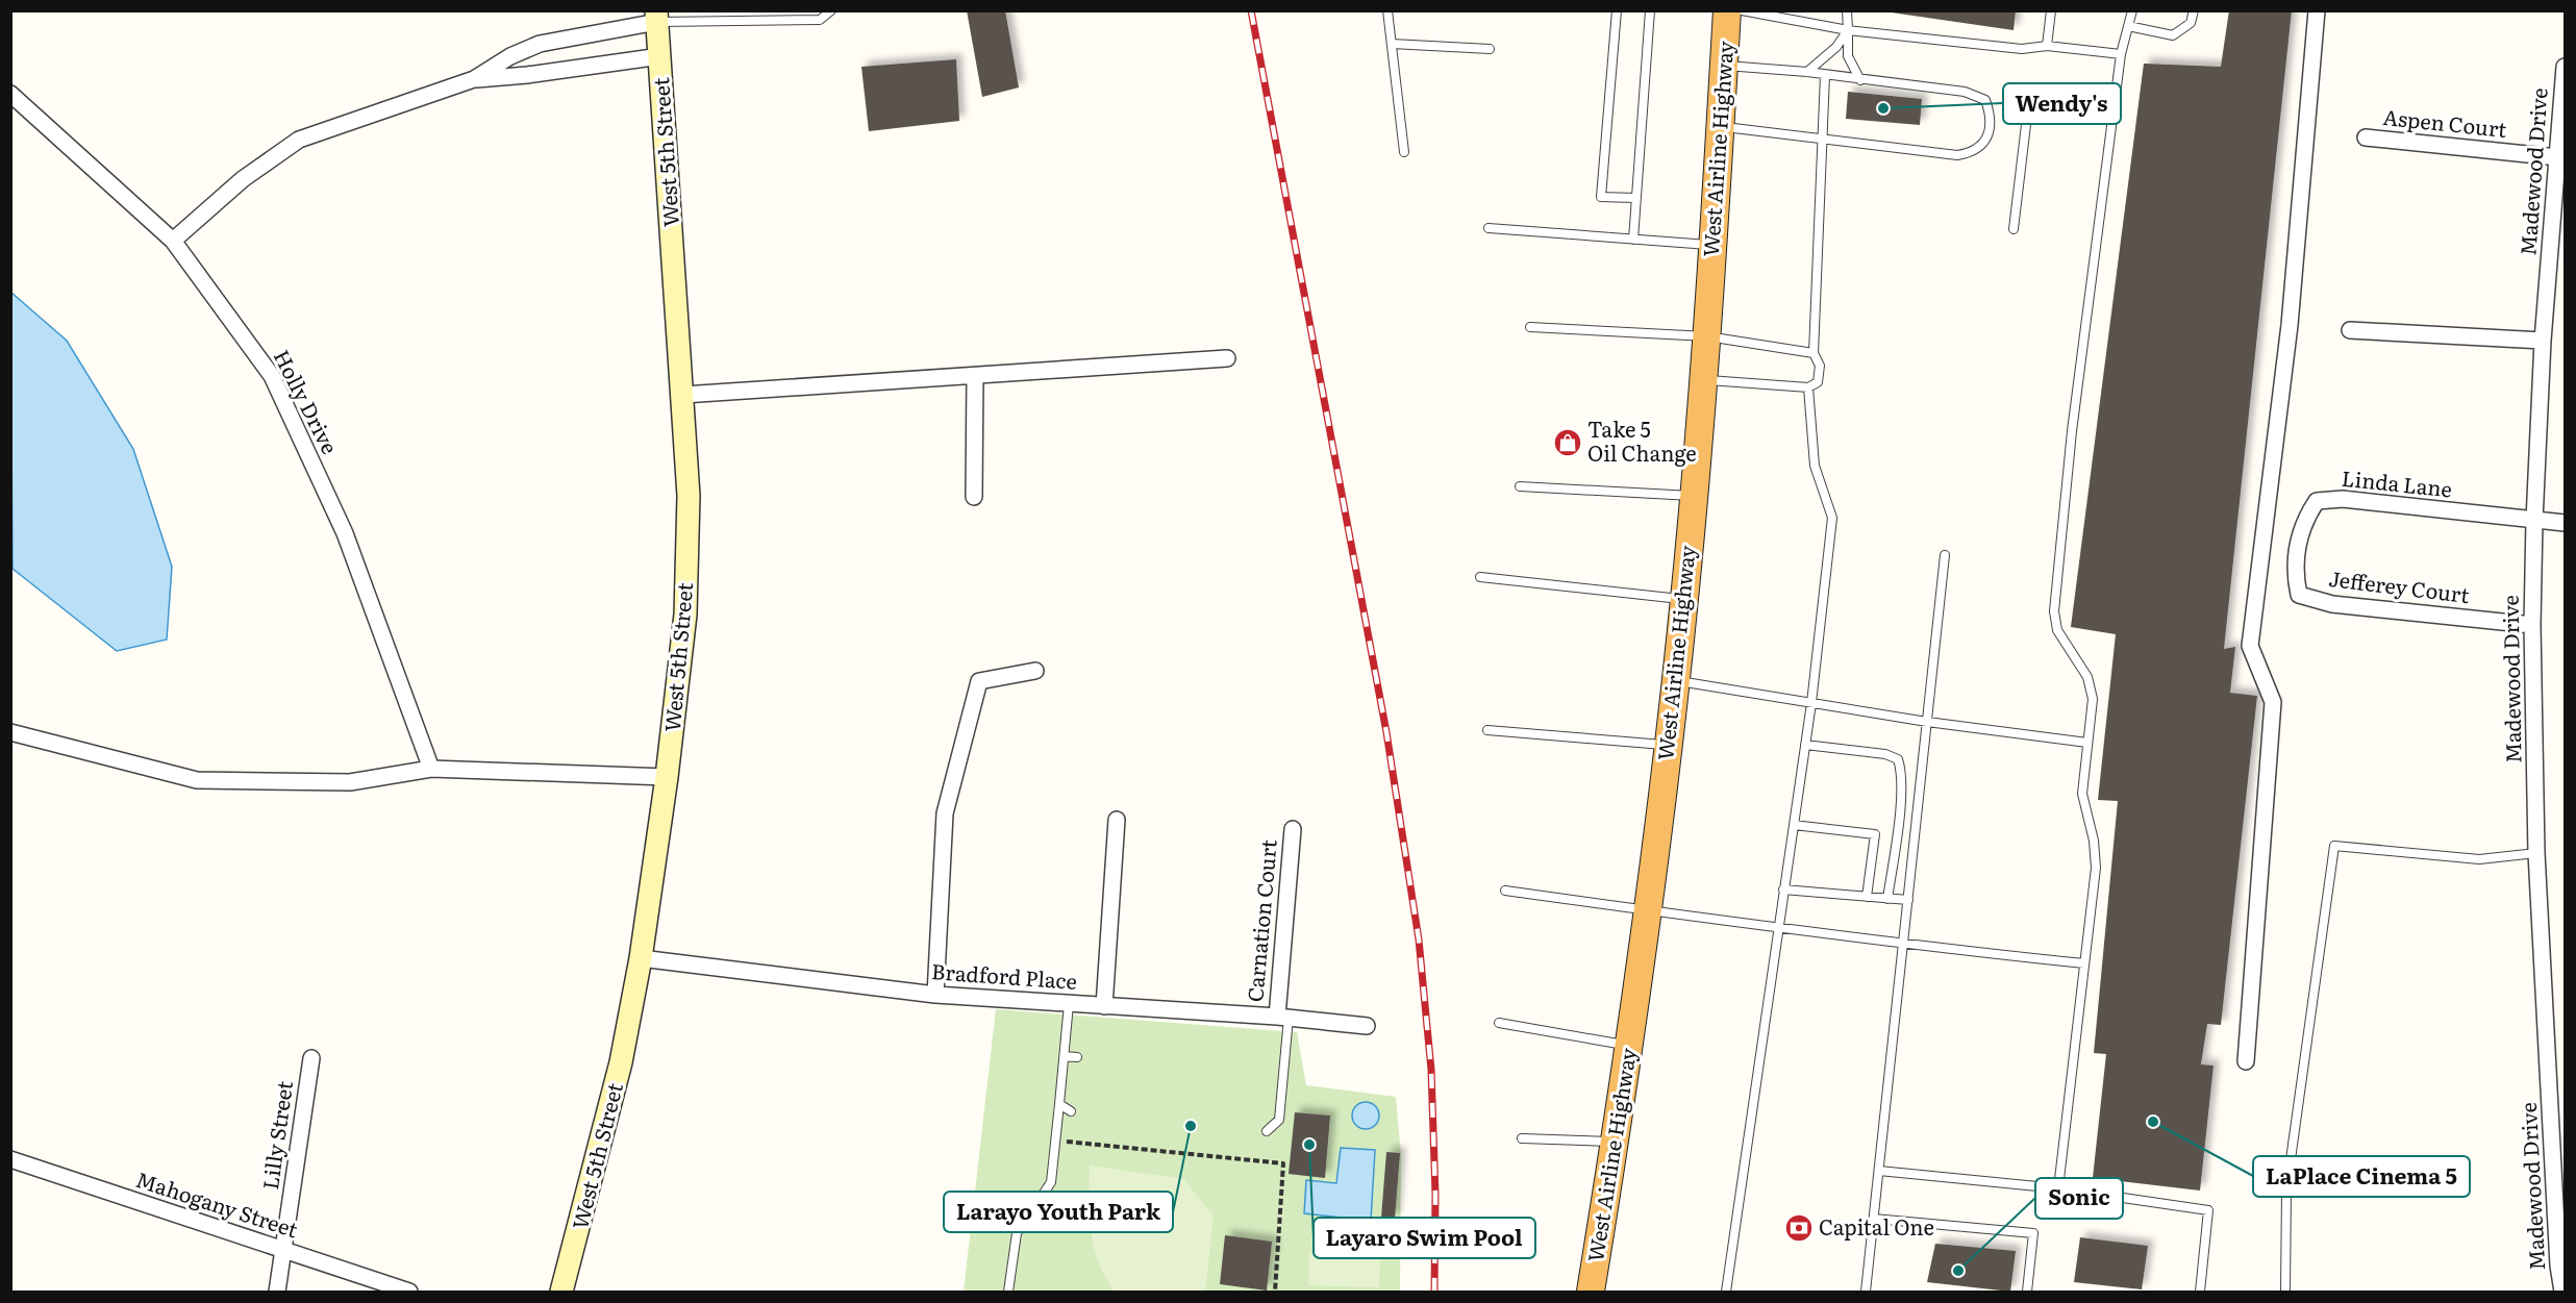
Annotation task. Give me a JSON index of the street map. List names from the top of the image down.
{
  "streets": {
    "highway": ["West Airline Highway"],
    "main road": ["West 5th Street"],
    "street": [
      "Aspen Court",
      "Madewood Drive",
      "Holly Drive",
      "Linda Lane",
      "Jefferey Court",
      "Carnation Court",
      "Bradford Place",
      "Lilly Street",
      "Mahogany Street"
    ]
  },
  "crossings": [
    ["Aspen Court", "Madewood Drive"],
    ["West 5th Street", "Bradford Place"],
    ["Madewood Drive", "Linda Lane"],
    ["Madewood Drive", "Jefferey Court"],
    ["Linda Lane", "Jefferey Court"],
    ["Carnation Court", "Bradford Place"],
    ["Lilly Street", "Mahogany Street"]
  ],
  "places": {
    "other": [
      "Wendy's",
      "LaPlace Cinema 5",
      "Larayo Youth Park",
      "Layaro Swim Pool",
      "Sonic"
    ],
    "shop": ["Take 5 Oil Change"],
    "bank": ["Capital One"]
  }
}
